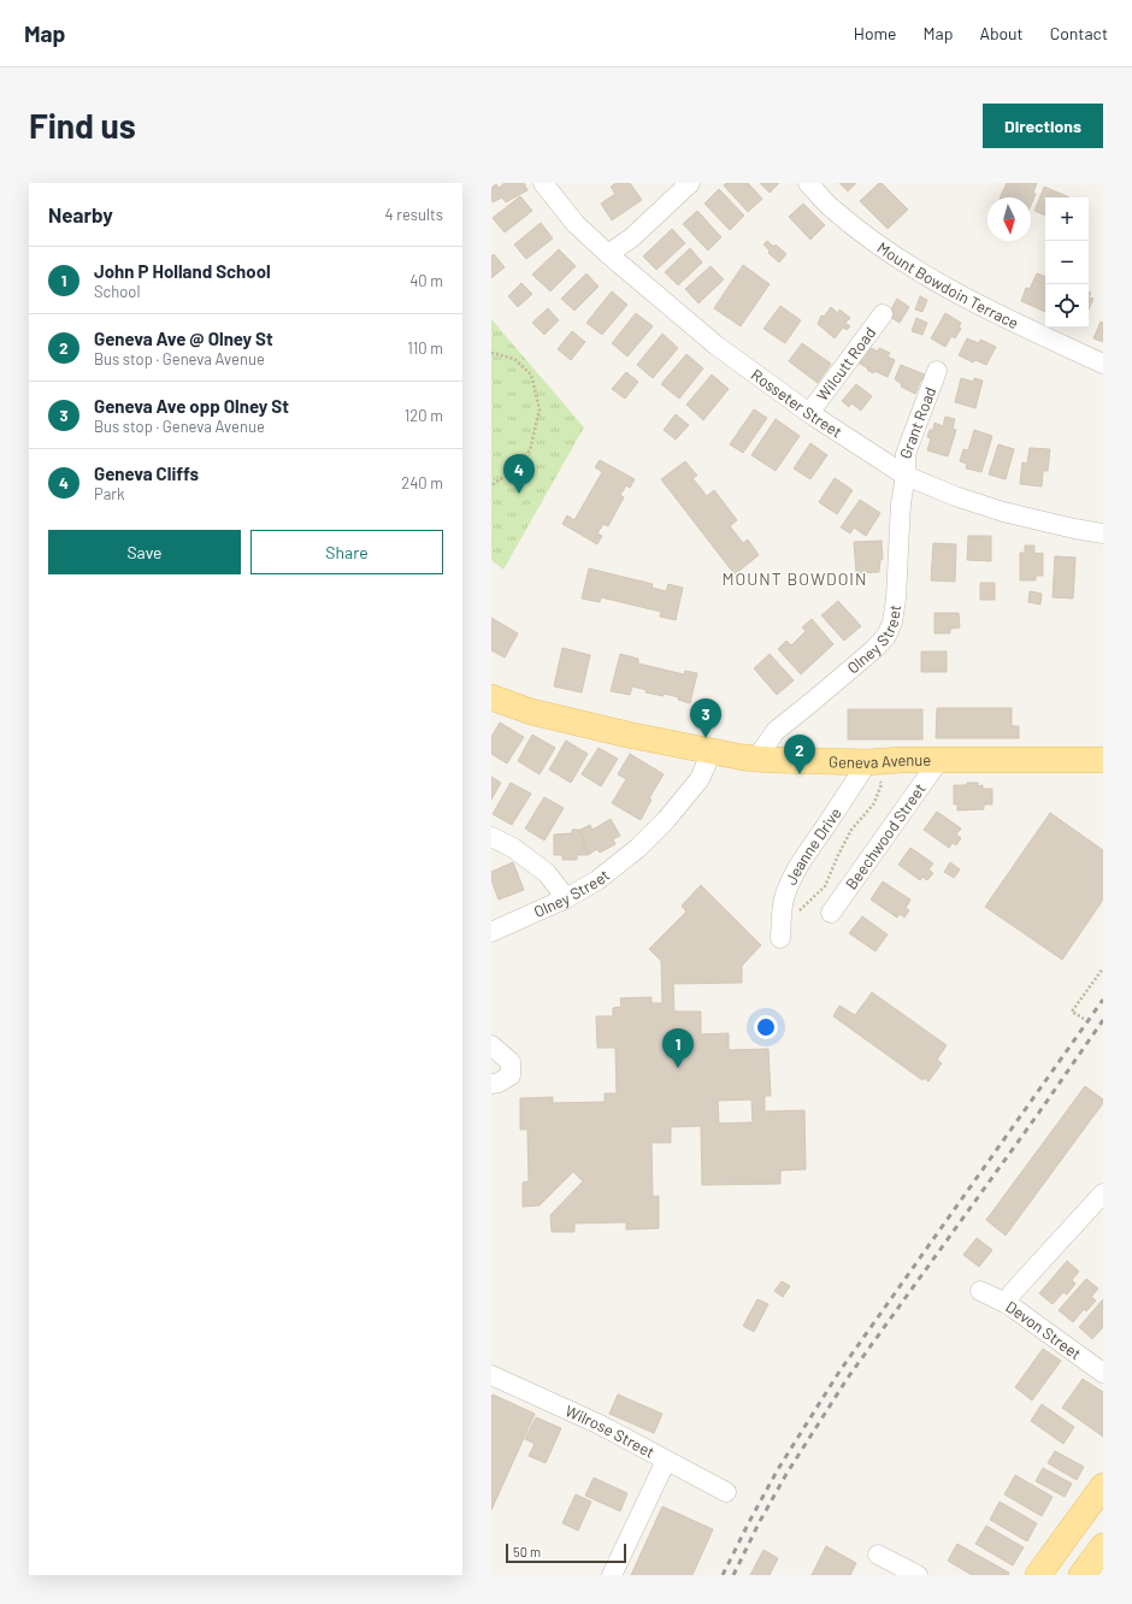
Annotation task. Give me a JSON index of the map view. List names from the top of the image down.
{
  "streets": {
    "main road": ["Geneva Avenue"],
    "street": [
      "Mount Bowdoin Terrace",
      "Wilcutt Road",
      "Rosseter Street",
      "Grant Road",
      "Olney Street",
      "Beechwood Street",
      "Jeanne Drive",
      "Devon Street",
      "Wilrose Street"
    ]
  },
  "crossings": [
    ["Wilcutt Road", "Rosseter Street"],
    ["Rosseter Street", "Grant Road"],
    ["Rosseter Street", "Olney Street"],
    ["Grant Road", "Olney Street"],
    ["Olney Street", "Geneva Avenue"],
    ["Geneva Avenue", "Beechwood Street"],
    ["Geneva Avenue", "Jeanne Drive"]
  ],
  "districts": ["MOUNT BOWDOIN"],
  "scale_bar": "50 m",
  "north": "bottom",
  "page": {
    "header": "Map",
    "nav": [
      "Home",
      "Map",
      "About",
      "Contact"
    ],
    "buttons": [
      "Directions",
      ["Save", "Share"]
    ],
    "title": "Find us",
    "heading": ["Nearby", "4 results"],
    "map_buttons": ["+", "−"],
    "list": [
      {
        "mark": "1",
        "name": "John P Holland School",
        "note": "School",
        "value": "40 m"
      },
      {
        "mark": "2",
        "name": "Geneva Ave @ Olney St",
        "note": "Bus stop · Geneva Avenue",
        "value": "110 m"
      },
      {
        "mark": "3",
        "name": "Geneva Ave opp Olney St",
        "note": "Bus stop · Geneva Avenue",
        "value": "120 m"
      },
      {
        "mark": "4",
        "name": "Geneva Cliffs",
        "note": "Park",
        "value": "240 m"
      }
    ],
    "pins": [
      "4",
      "3",
      "2",
      "1"
    ],
    "scale": "50 m"
  }
}
